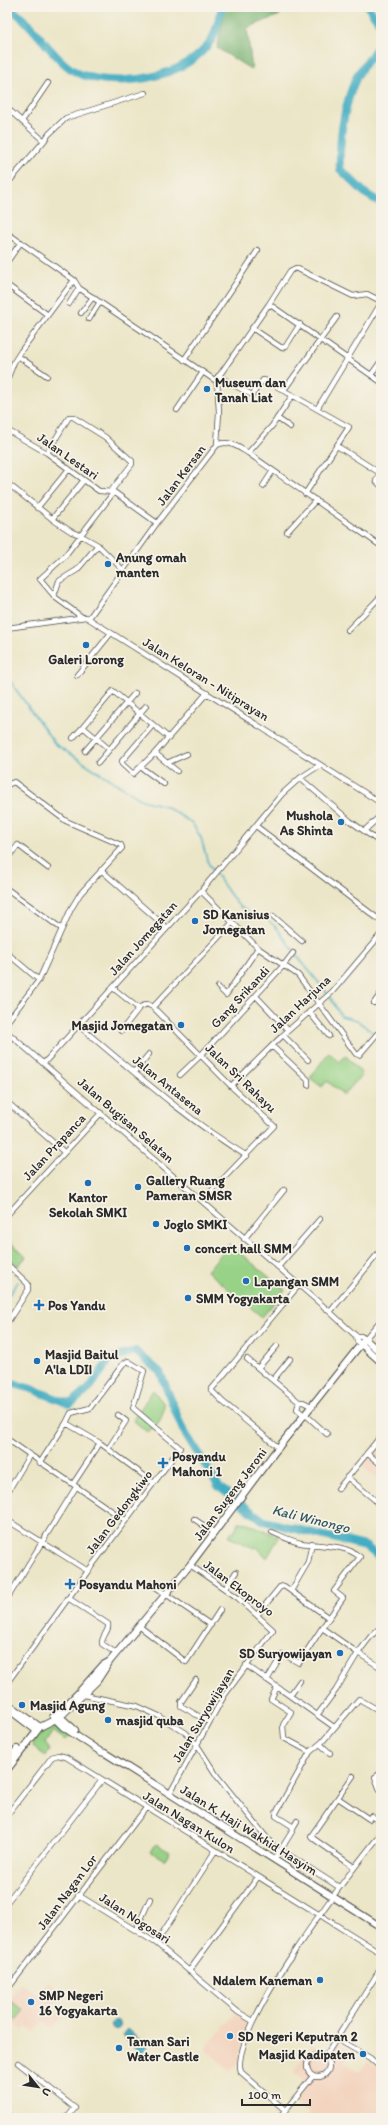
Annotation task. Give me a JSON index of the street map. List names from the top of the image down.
{
  "streets": {
    "main road": ["Jalan Sugeng Jeroni", "Jalan K. Haji Wakhid Hasyim"],
    "street": [
      "Jalan Lestari",
      "Jalan Kersan",
      "Jalan Keloran - Nitiprayan",
      "Jalan Jomegatan",
      "Gang Srikandi",
      "Jalan Harjuna",
      "Jalan Sri Rahayu",
      "Jalan Antasena",
      "Jalan Bugisan Selatan",
      "Jalan Prapanca",
      "Jalan Gedongkiwo",
      "Jalan Ekoproyo",
      "Jalan Suryowijayan",
      "Jalan Nagan Kulon",
      "Jalan Nagan Lor",
      "Jalan Nogosari"
    ]
  },
  "crossings": [
    ["Jalan Lestari", "Jalan Kersan"],
    ["Jalan Kersan", "Jalan Keloran - Nitiprayan"],
    ["Jalan Keloran - Nitiprayan", "Jalan Jomegatan"],
    ["Jalan Jomegatan", "Jalan Antasena"],
    ["Jalan Jomegatan", "Jalan Bugisan Selatan"],
    ["Gang Srikandi", "Jalan Sri Rahayu"],
    ["Jalan Harjuna", "Jalan Sri Rahayu"],
    ["Jalan Sri Rahayu", "Jalan Antasena"],
    ["Jalan Sri Rahayu", "Jalan Bugisan Selatan"],
    ["Jalan Bugisan Selatan", "Jalan Prapanca"],
    ["Jalan Bugisan Selatan", "Jalan Sugeng Jeroni"],
    ["Jalan Sugeng Jeroni", "Jalan Ekoproyo"],
    ["Jalan Sugeng Jeroni", "Jalan K. Haji Wakhid Hasyim"],
    ["Jalan Ekoproyo", "Jalan Suryowijayan"],
    ["Jalan Suryowijayan", "Jalan K. Haji Wakhid Hasyim"],
    ["Jalan Nagan Kulon", "Jalan Nagan Lor"],
    ["Jalan Nagan Lor", "Jalan Nogosari"]
  ],
  "water": ["Kali Winongo"],
  "places": {
    "other": [
      "Museum dan Tanah Liat",
      "Anung omah manten",
      "Galeri Lorong",
      "Mushola As Shinta",
      "SD Kanisius Jomegatan",
      "Masjid Jomegatan",
      "Kantor Sekolah SMKI",
      "Gallery Ruang Pameran SMSR",
      "Joglo SMKI",
      "concert hall SMM",
      "Lapangan SMM",
      "SMM Yogyakarta",
      "Masjid Baitul A'la LDII",
      "SD Suryowijayan",
      "Masjid Agung",
      "masjid quba",
      "Ndalem Kaneman",
      "SMP Negeri 16 Yogyakarta",
      "SD Negeri Keputran 2",
      "Taman Sari Water Castle",
      "Masjid Kadipaten"
    ],
    "health": ["Pos Yandu", "Posyandu Mahoni 1", "Posyandu Mahoni"]
  },
  "scale_bar": "100 m",
  "north": "bottom right"
}
